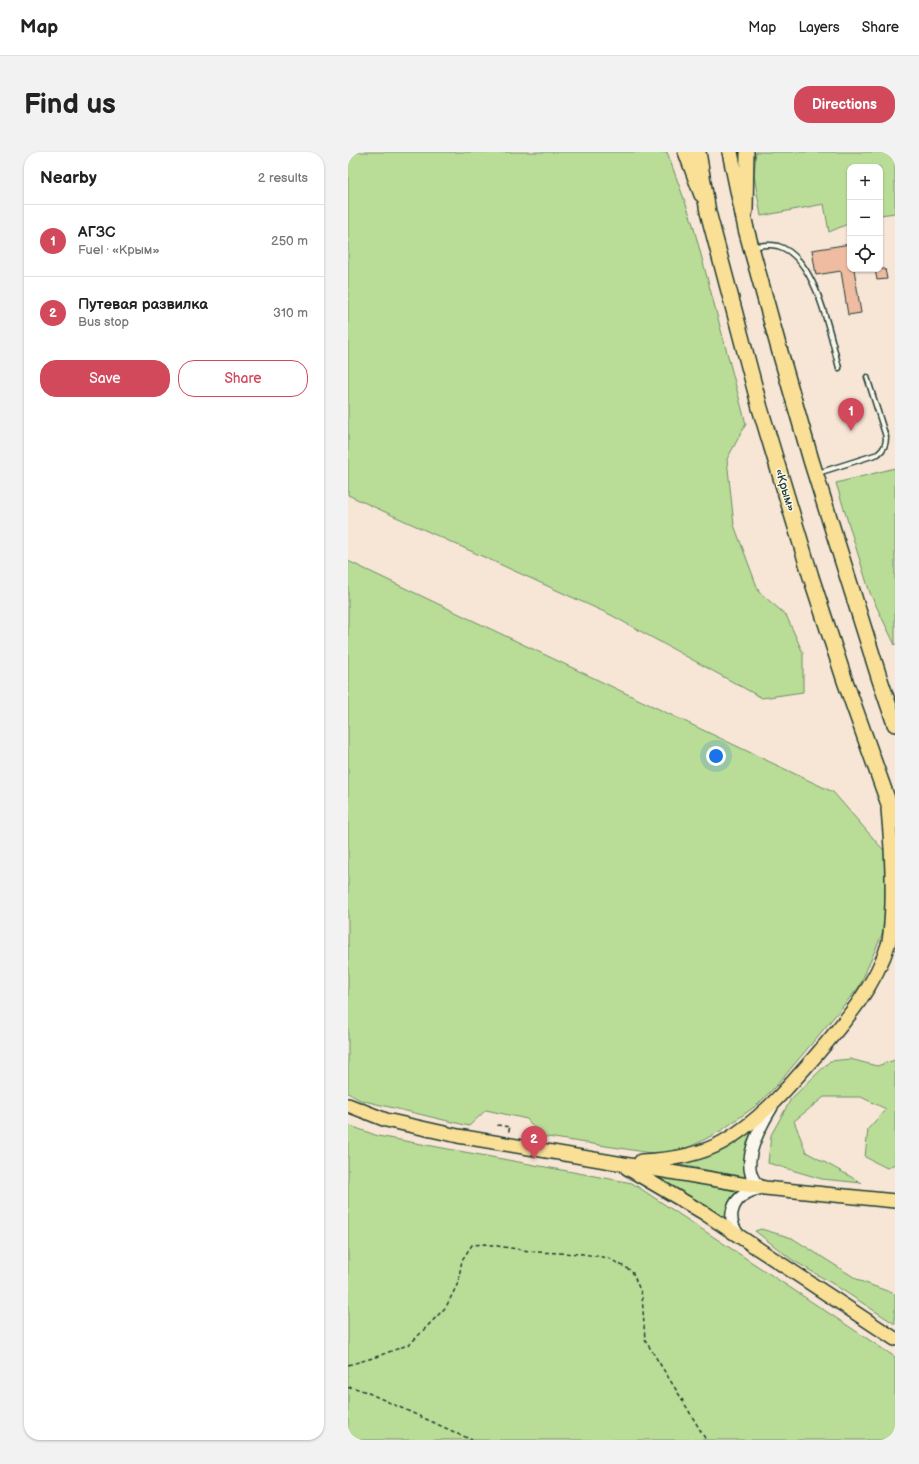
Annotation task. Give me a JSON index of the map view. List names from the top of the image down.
{
  "streets": {
    "highway": ["«Крым»"]
  },
  "page": {
    "header": "Map",
    "nav": ["Map", "Layers", "Share"],
    "buttons": [
      "Directions",
      ["Save", "Share"]
    ],
    "title": "Find us",
    "heading": ["Nearby", "2 results"],
    "map_buttons": ["+", "−"],
    "list": [
      {
        "mark": "1",
        "name": "АГЗС",
        "note": "Fuel · «Крым»",
        "value": "250 m"
      },
      {
        "mark": "2",
        "name": "Путевая развилка",
        "note": "Bus stop",
        "value": "310 m"
      }
    ],
    "pins": ["1", "2"]
  }
}
